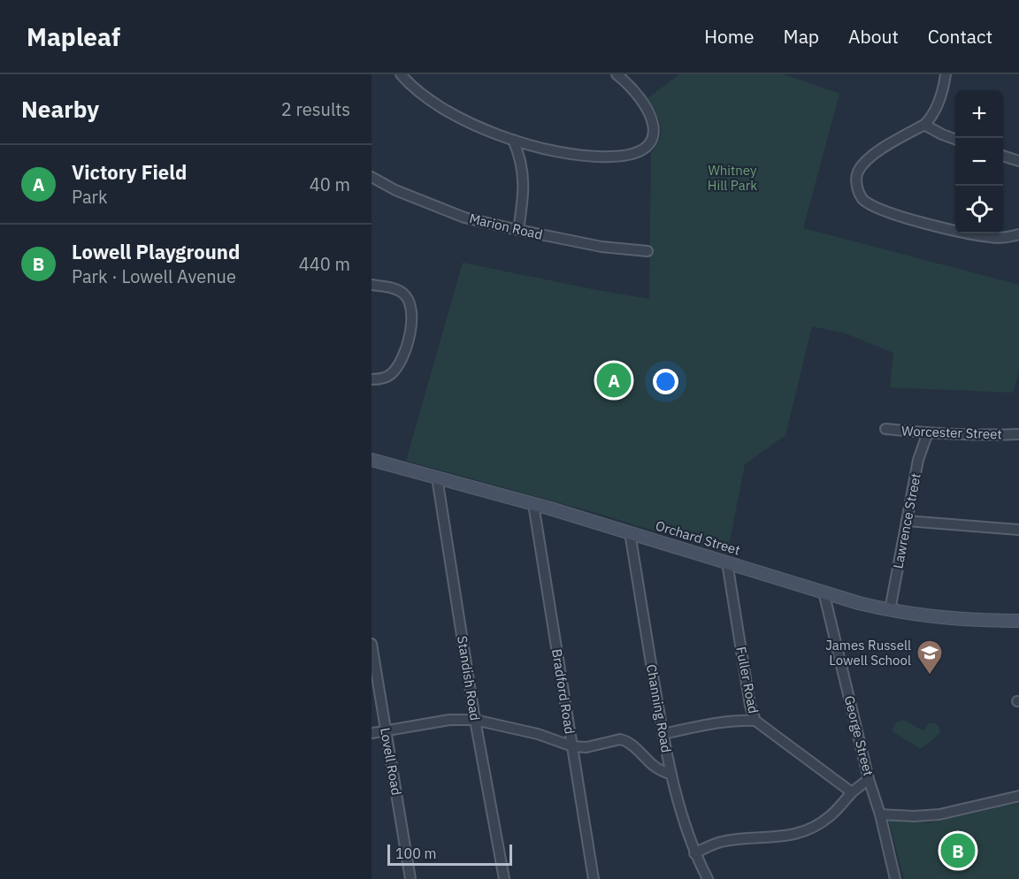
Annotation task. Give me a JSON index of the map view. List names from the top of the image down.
{
  "streets": {
    "main road": ["Orchard Street"],
    "street": [
      "Marion Road",
      "Worcester Street",
      "Lawrence Street",
      "Standish Road",
      "Fuller Road",
      "Bradford Road",
      "Channing Road",
      "George Street",
      "Lovell Road"
    ]
  },
  "crossings": [
    ["Worcester Street", "Lawrence Street"],
    ["Lawrence Street", "Orchard Street"],
    ["Orchard Street", "Standish Road"],
    ["Orchard Street", "Fuller Road"],
    ["Orchard Street", "Bradford Road"],
    ["Orchard Street", "Channing Road"],
    ["Orchard Street", "George Street"]
  ],
  "parks": ["Whitney Hill Park"],
  "places": {
    "school or university": ["James Russell Lowell School"]
  },
  "scale_bar": "100 m",
  "page": {
    "header": "Mapleaf",
    "nav": [
      "Home",
      "Map",
      "About",
      "Contact"
    ],
    "heading": ["Nearby", "2 results"],
    "map_buttons": ["+", "−"],
    "list": [
      {
        "mark": "A",
        "name": "Victory Field",
        "note": "Park",
        "value": "40 m"
      },
      {
        "mark": "B",
        "name": "Lowell Playground",
        "note": "Park · Lowell Avenue",
        "value": "440 m"
      }
    ],
    "pins": ["A", "B"],
    "scale": "100 m"
  }
}
